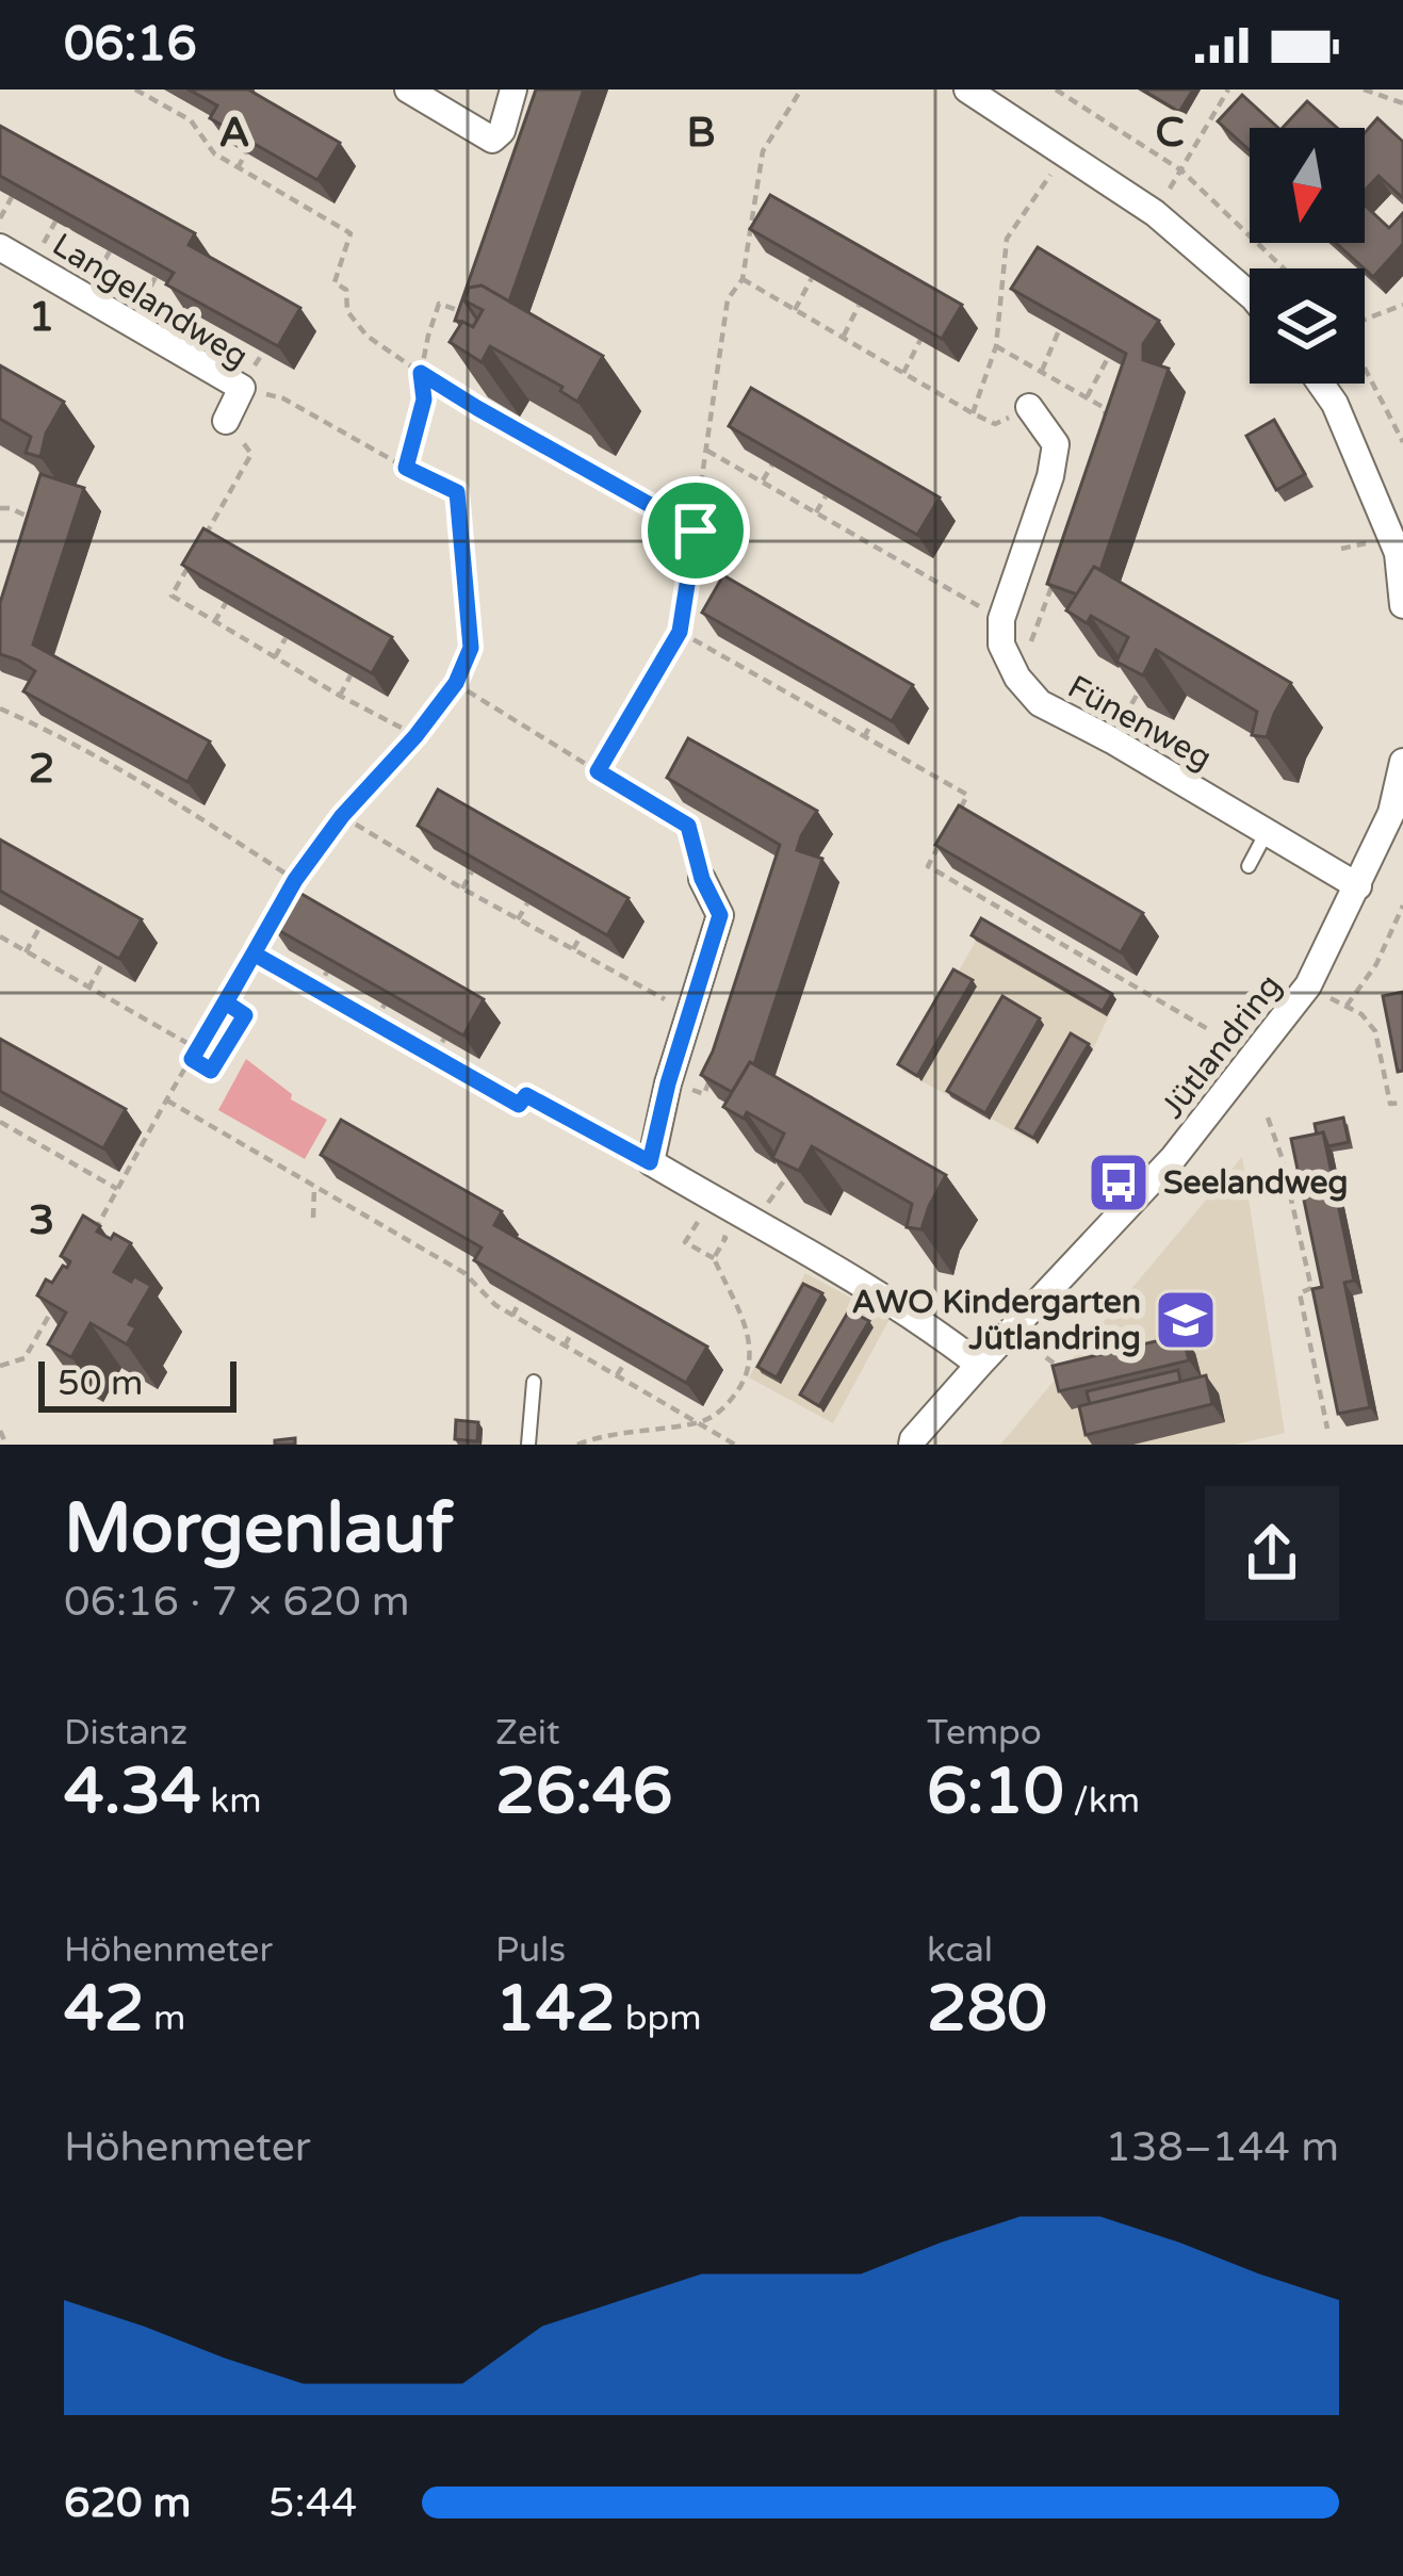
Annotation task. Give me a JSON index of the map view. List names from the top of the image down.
{
  "streets": {
    "street": ["Langelandweg", "Fünenweg", "Jütlandring"]
  },
  "crossings": [
    ["Fünenweg", "Jütlandring"]
  ],
  "places": {
    "bus stop": ["Seelandweg"],
    "school or university": ["AWO Kindergarten Jütlandring"]
  },
  "scale_bar": "50 m",
  "north": "bottom",
  "page": {
    "status": "06:16",
    "scale": "50 m",
    "heading": ["Morgenlauf", "06:16 · 7 × 620 m"],
    "stats": [
      ["Distanz", "4.34 km"],
      ["Zeit", "26:46"],
      ["Tempo", "6:10 /km"],
      ["Höhenmeter", "42 m"],
      ["Puls", "142 bpm"],
      ["kcal", "280"]
    ],
    "chart": ["Höhenmeter", "138–144 m"],
    "list": [
      {
        "name": "620 m",
        "note": "5:44"
      }
    ]
  },
  "grid": {
    "columns": ["A", "B", "C"],
    "rows": ["1", "2", "3"]
  }
}
